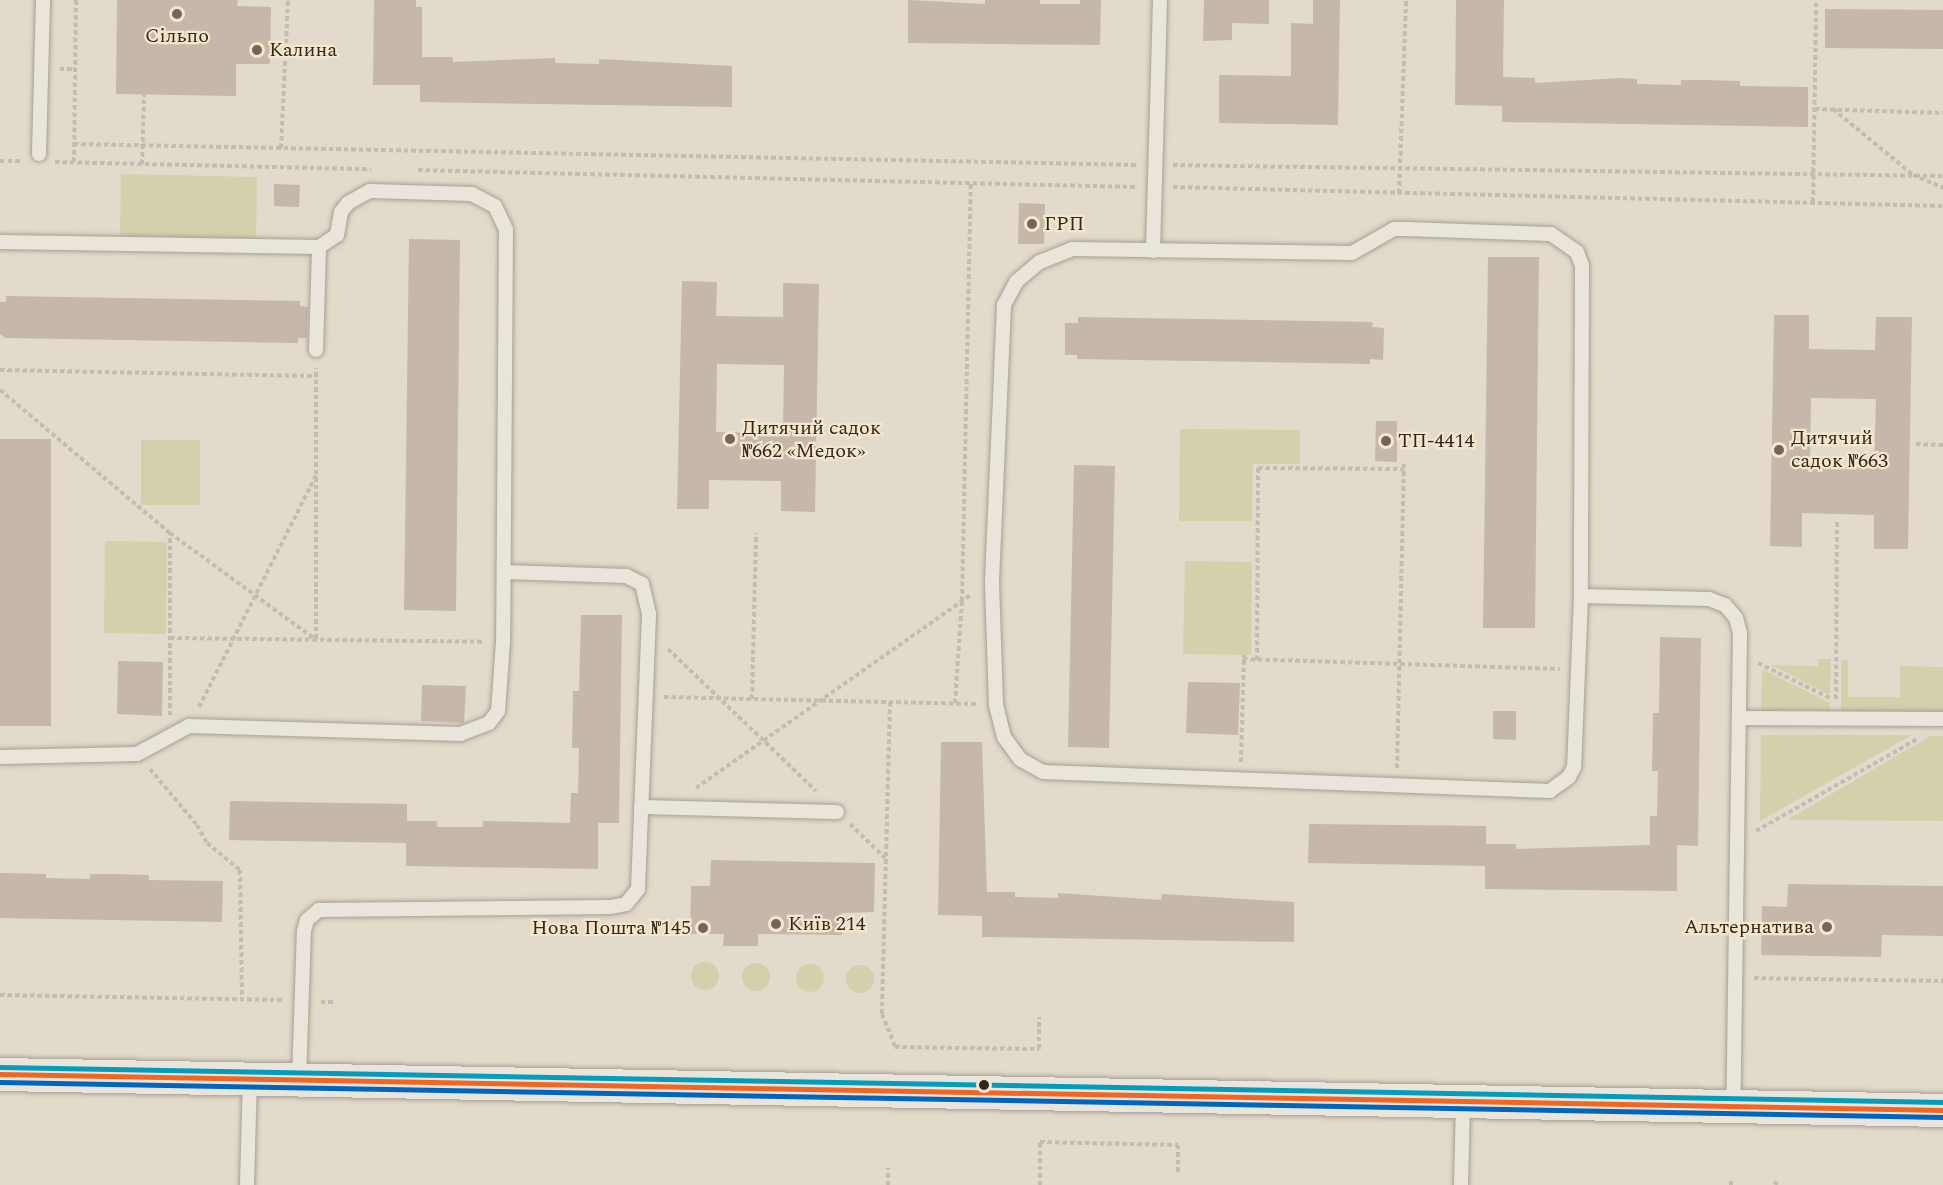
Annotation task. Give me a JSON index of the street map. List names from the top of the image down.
{
  "places": [
    "Сільпо",
    "Калина",
    "ГРП",
    "Дитячий садок №662 «Медок»",
    "ТП-4414",
    "Дитячий садок №663",
    "Київ 214",
    "Альтернатива",
    "Нова Пошта №145"
  ]
}
